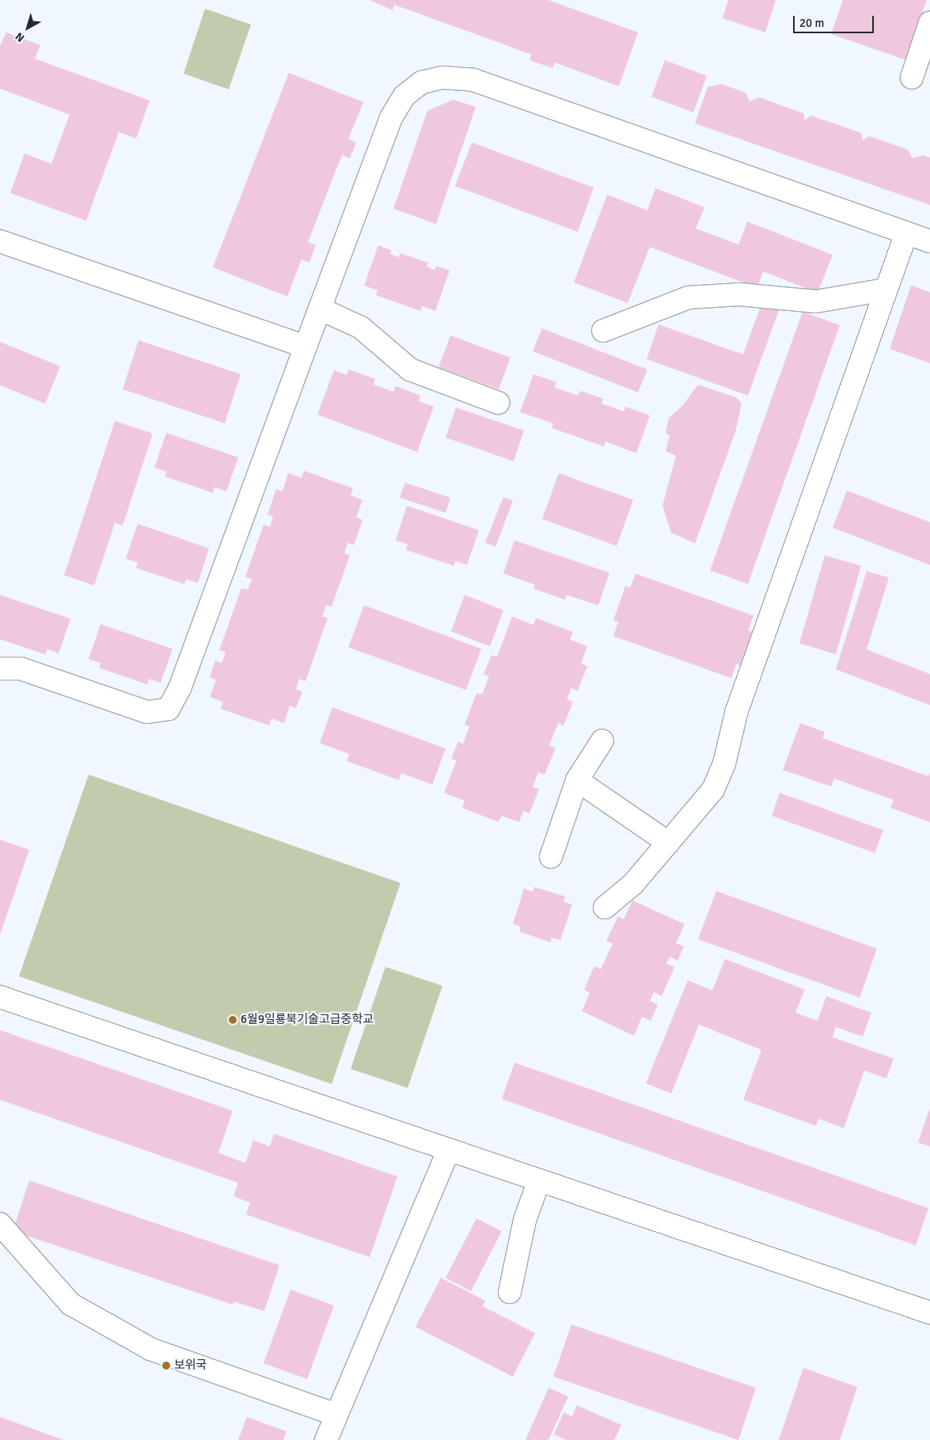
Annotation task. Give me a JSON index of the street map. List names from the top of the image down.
{
  "places": ["6월9일룡북기술고급중학교", "보위국"],
  "scale_bar": "20 m",
  "north": "bottom left"
}
